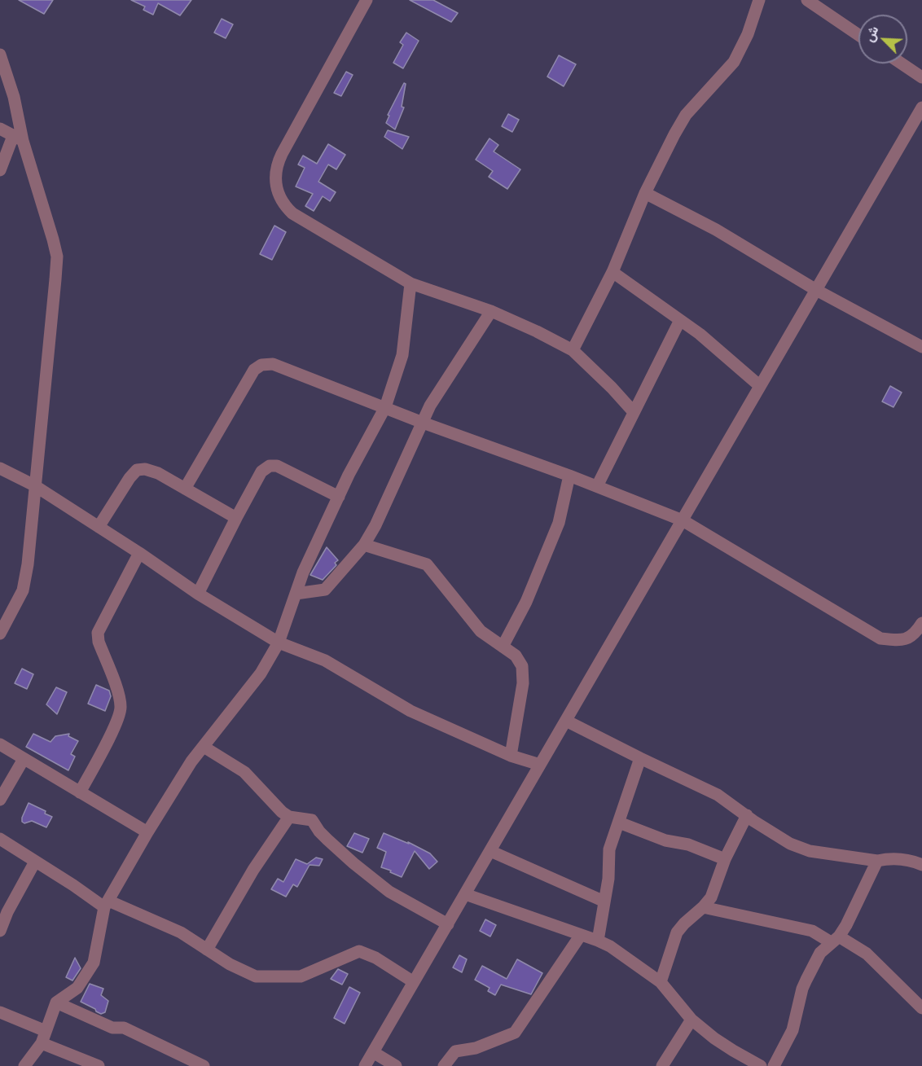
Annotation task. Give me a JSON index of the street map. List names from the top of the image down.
{
  "north": "top left"
}
